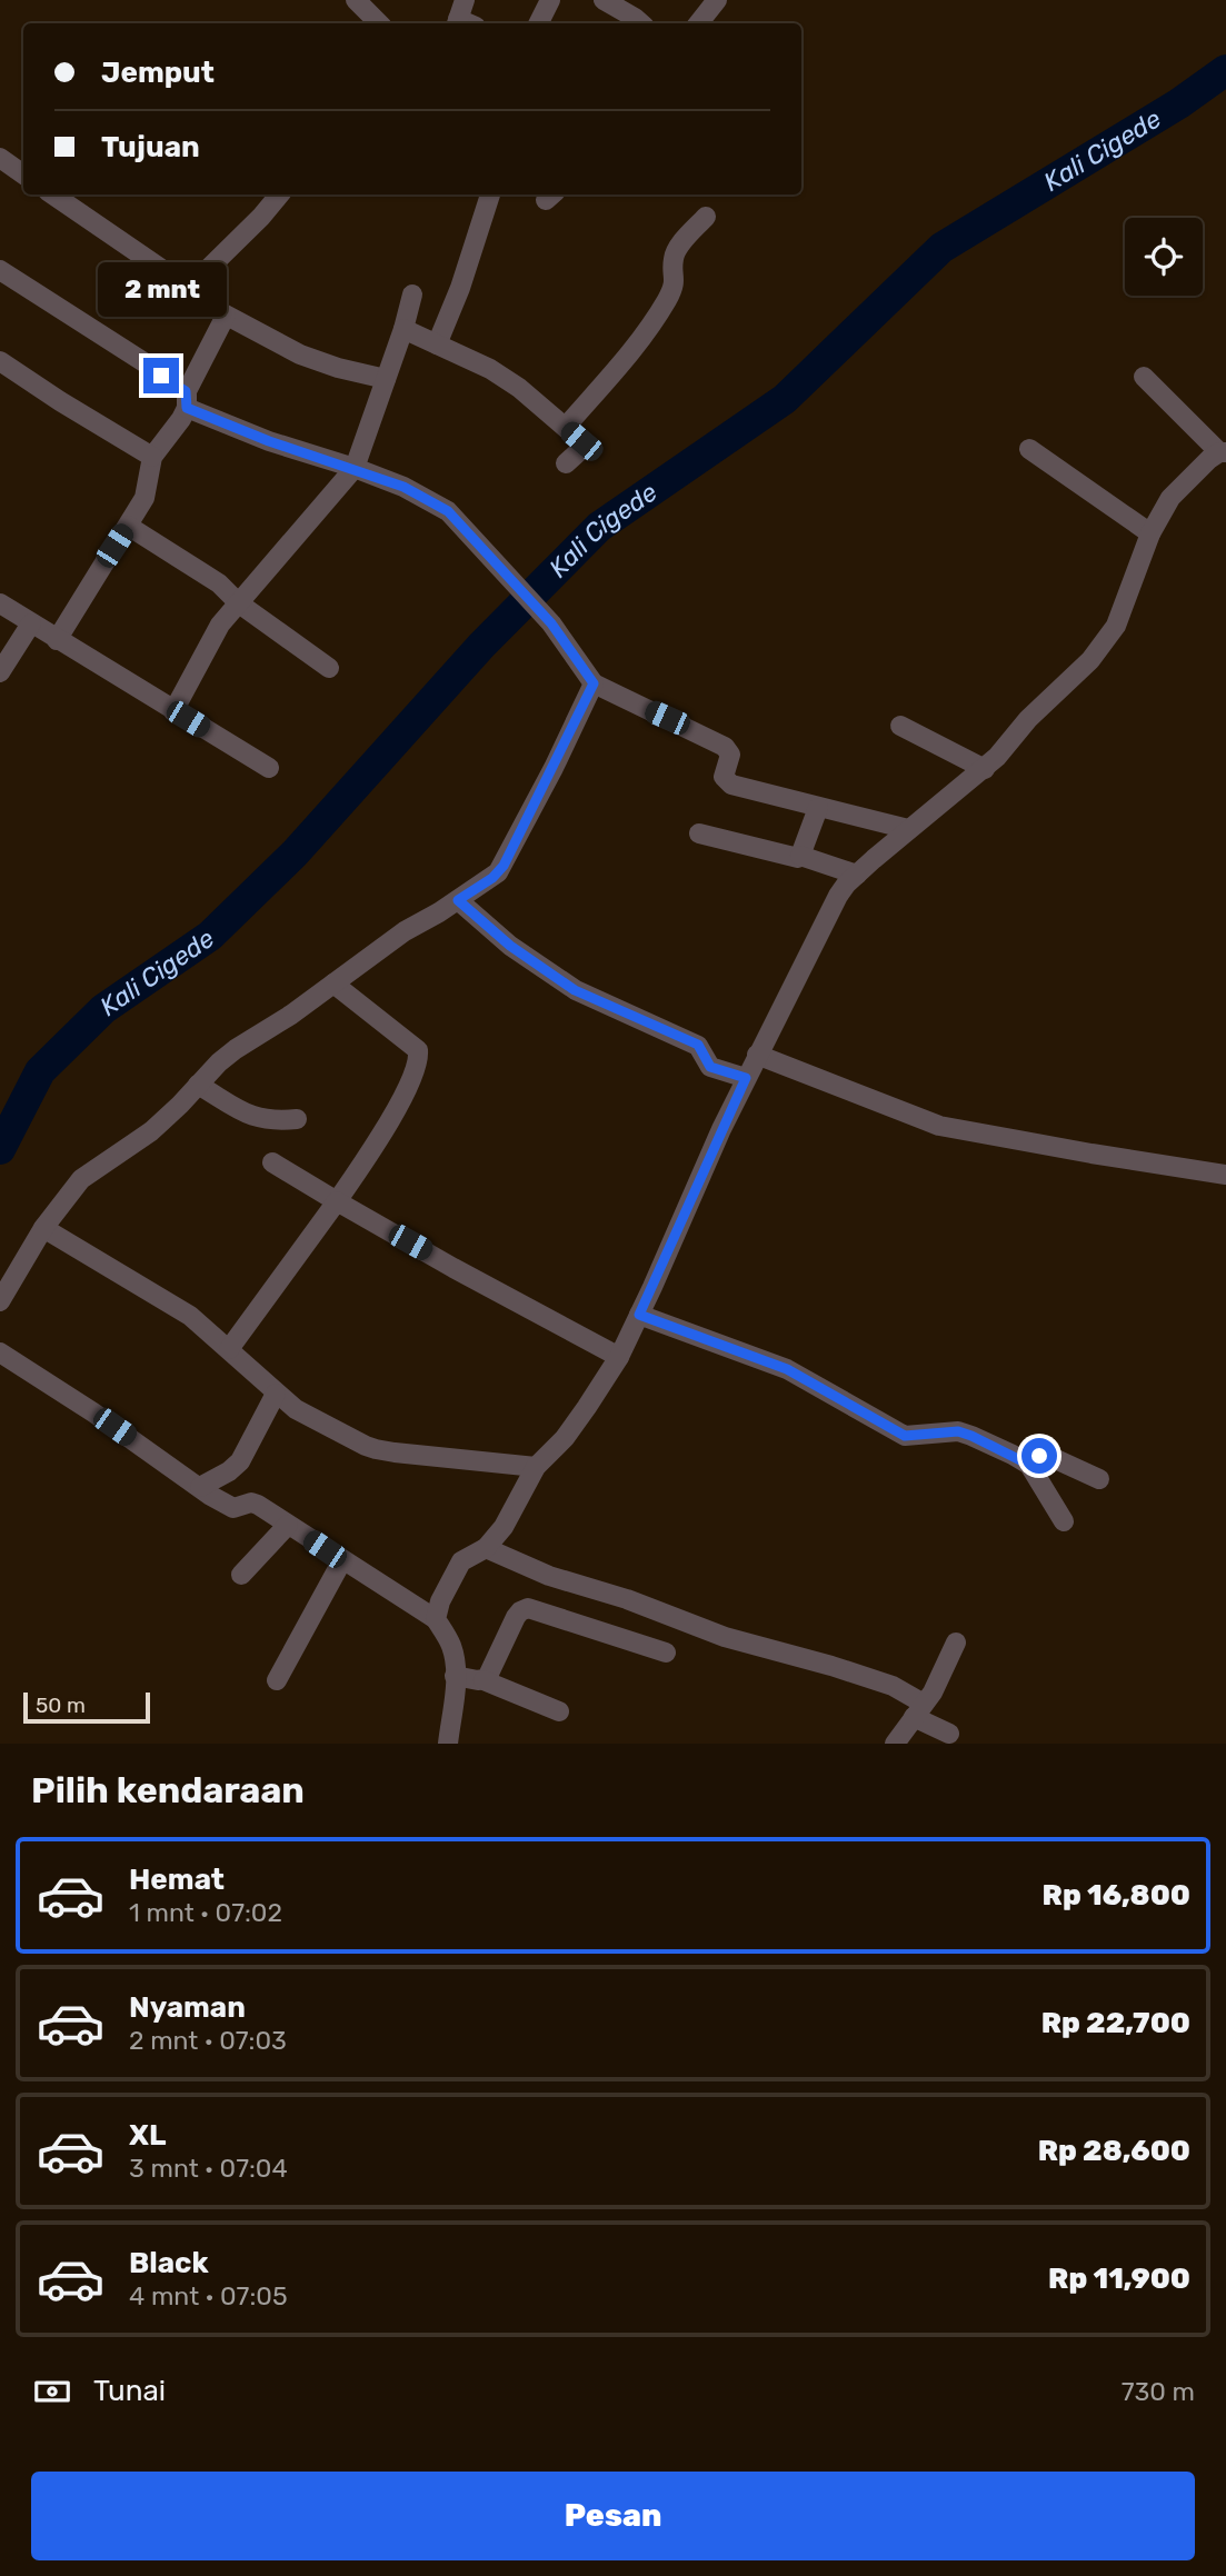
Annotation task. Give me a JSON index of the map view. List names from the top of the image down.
{
  "water": ["Kali Cigede"],
  "scale_bar": "50 m",
  "page": {
    "banner": ["Jemput", "Tujuan"],
    "bubble": "2 mnt",
    "scale": "50 m",
    "heading": "Pilih kendaraan",
    "list": [
      {
        "name": "Hemat",
        "note": "1 mnt · 07:02",
        "value": "Rp 16,800"
      },
      {
        "name": "Nyaman",
        "note": "2 mnt · 07:03",
        "value": "Rp 22,700"
      },
      {
        "name": "XL",
        "note": "3 mnt · 07:04",
        "value": "Rp 28,600"
      },
      {
        "name": "Black",
        "note": "4 mnt · 07:05",
        "value": "Rp 11,900"
      }
    ],
    "pay": ["Tunai", "730 m"],
    "buttons": "Pesan"
  }
}
